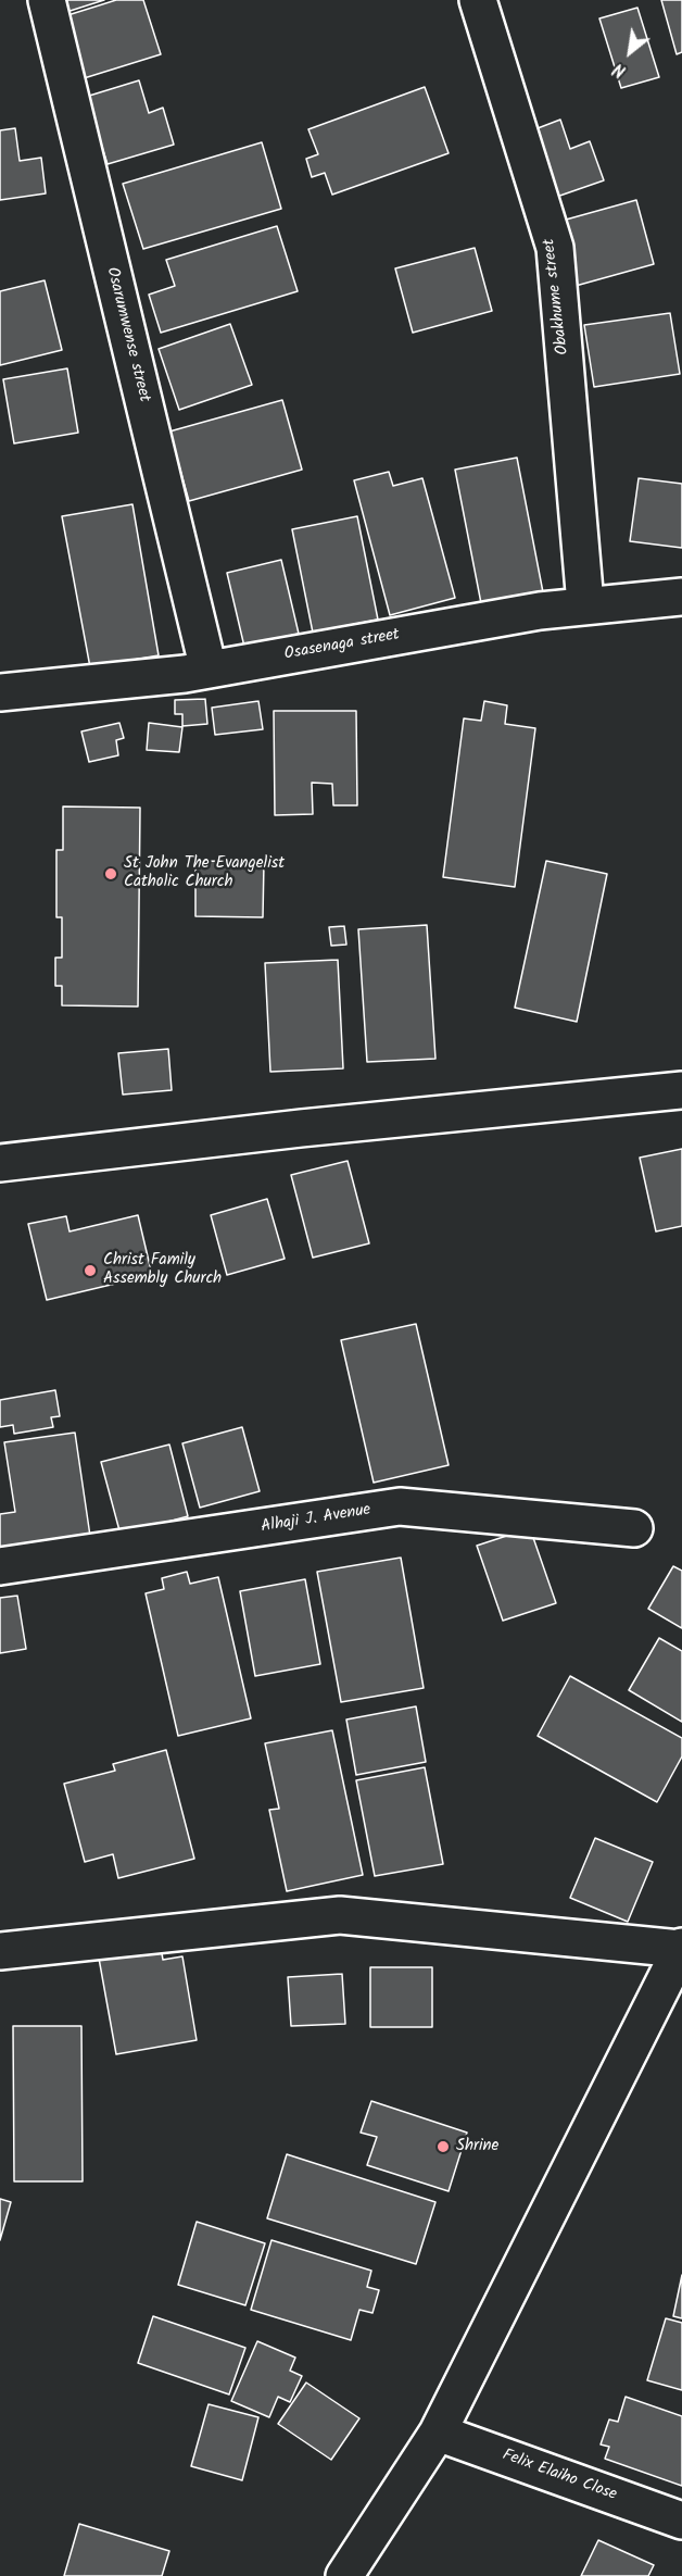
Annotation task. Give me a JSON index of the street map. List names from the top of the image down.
{
  "streets": {
    "street": [
      "Obakhume street",
      "Osarumwense street",
      "Osasenaga street",
      "Alhaji J. Avenue",
      "Felix Elaiho Close"
    ]
  },
  "crossings": [
    ["Obakhume street", "Osasenaga street"],
    ["Osarumwense street", "Osasenaga street"]
  ],
  "places": ["St John The Evangelist Catholic Church", "Christ Family Assembly Church", "Shrine"],
  "north": "bottom left"
}
